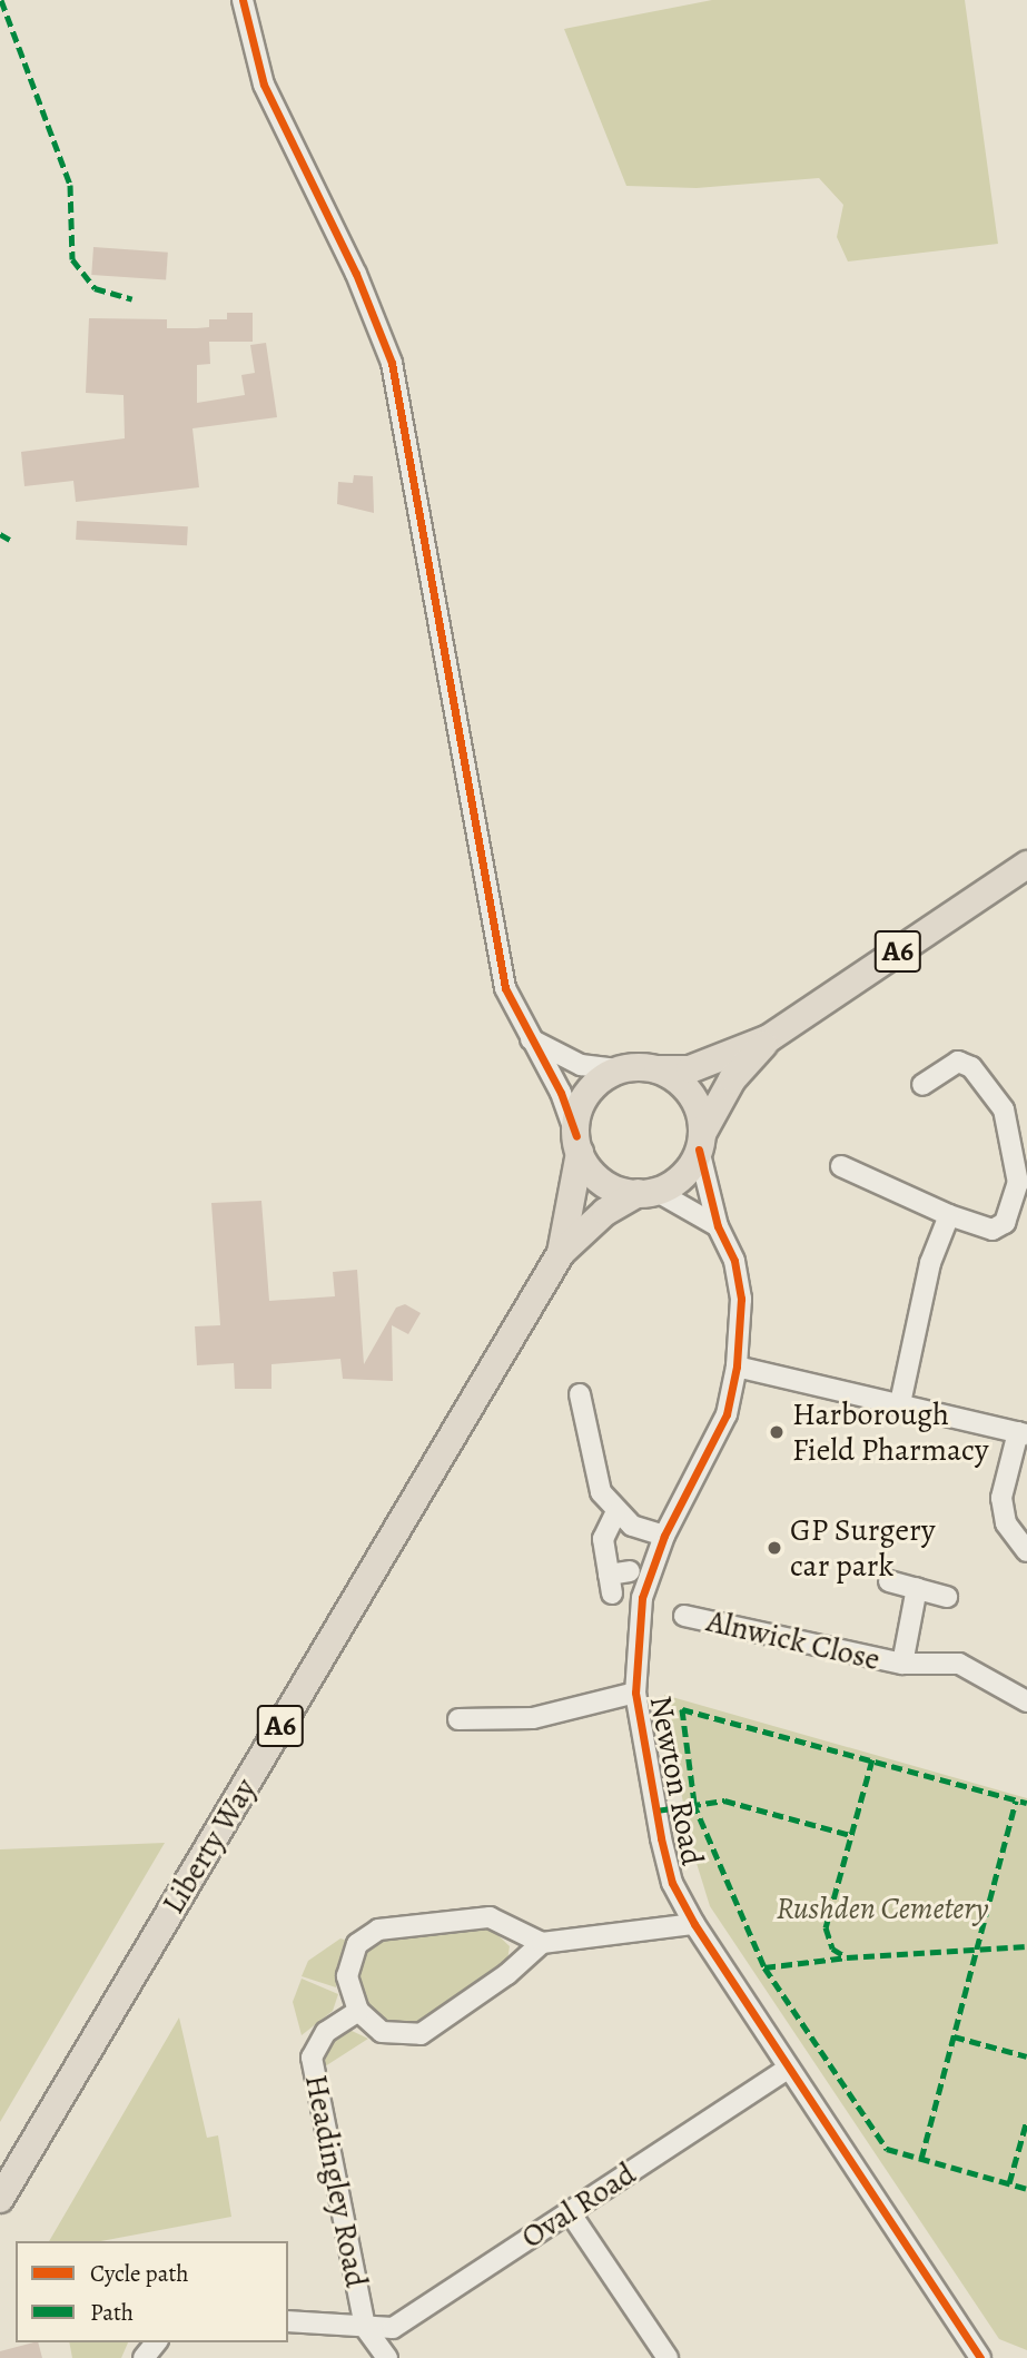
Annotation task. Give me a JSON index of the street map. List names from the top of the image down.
{
  "streets": {
    "highway": ["A6", "Liberty Way"],
    "street": [
      "Alnwick Close",
      "Newton Road",
      "Headingley Road",
      "Oval Road"
    ]
  },
  "crossings": [
    ["A6", "Newton Road"],
    ["A6", "Liberty Way"],
    ["Newton Road", "Liberty Way"],
    ["Newton Road", "Oval Road"],
    ["Headingley Road", "Oval Road"]
  ],
  "parks": ["Rushden Cemetery"],
  "places": ["Harborough Field Pharmacy", "GP Surgery car park"],
  "legend": ["Cycle path", "Path"]
}
